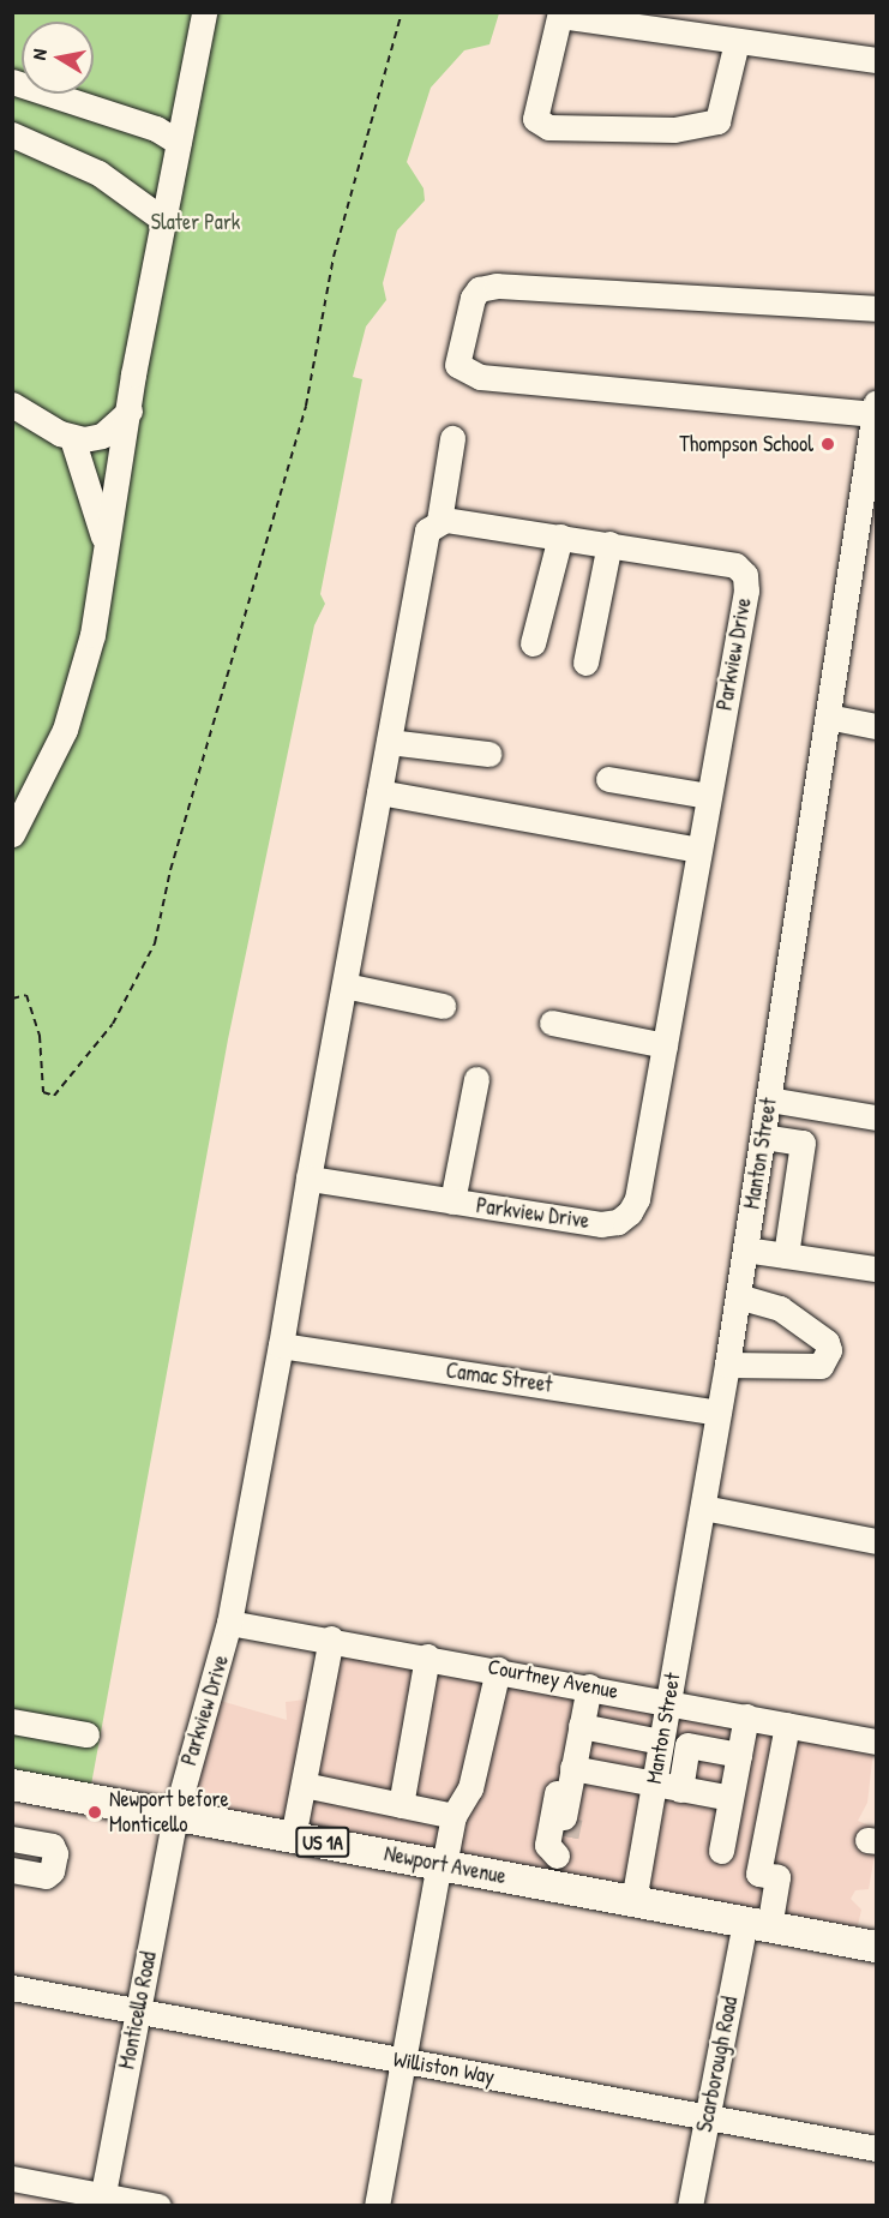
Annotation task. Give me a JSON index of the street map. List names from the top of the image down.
{
  "streets": {
    "main road": ["US 1A", "Newport Avenue"],
    "street": [
      "Parkview Drive",
      "Manton Street",
      "Camac Street",
      "Courtney Avenue",
      "Monticello Road",
      "Scarborough Road",
      "Williston Way"
    ]
  },
  "crossings": [
    ["Parkview Drive", "Camac Street"],
    ["Parkview Drive", "Courtney Avenue"],
    ["Parkview Drive", "Newport Avenue"],
    ["Parkview Drive", "Monticello Road"],
    ["Manton Street", "Camac Street"],
    ["Manton Street", "Courtney Avenue"],
    ["Manton Street", "Newport Avenue"],
    ["Courtney Avenue", "Scarborough Road"],
    ["Newport Avenue", "Monticello Road"],
    ["Newport Avenue", "Scarborough Road"],
    ["Monticello Road", "Williston Way"],
    ["Scarborough Road", "Williston Way"]
  ],
  "parks": ["Slater Park"],
  "places": ["Thompson School", "Newport before Monticello"],
  "north": "left"
}
